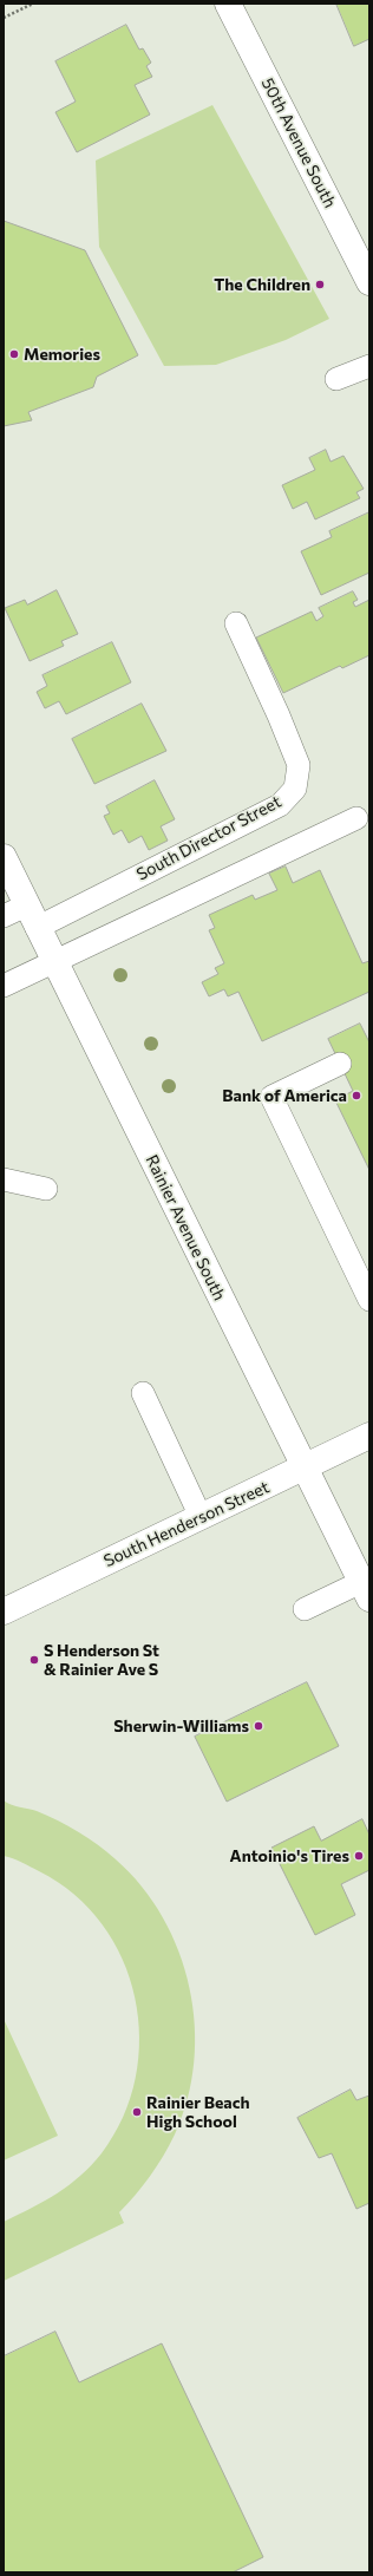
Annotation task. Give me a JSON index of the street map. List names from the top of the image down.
{
  "streets": {
    "main road": ["50th Avenue South", "Rainier Avenue South", "South Henderson Street"],
    "lane": ["South Director Street"]
  },
  "crossings": [
    ["South Director Street", "Rainier Avenue South"],
    ["Rainier Avenue South", "South Henderson Street"]
  ],
  "places": [
    "The Children",
    "Memories",
    "Bank of America",
    "S Henderson St & Rainier Ave S",
    "Sherwin-Williams",
    "Antoinio's Tires",
    "Rainier Beach High School"
  ]
}
